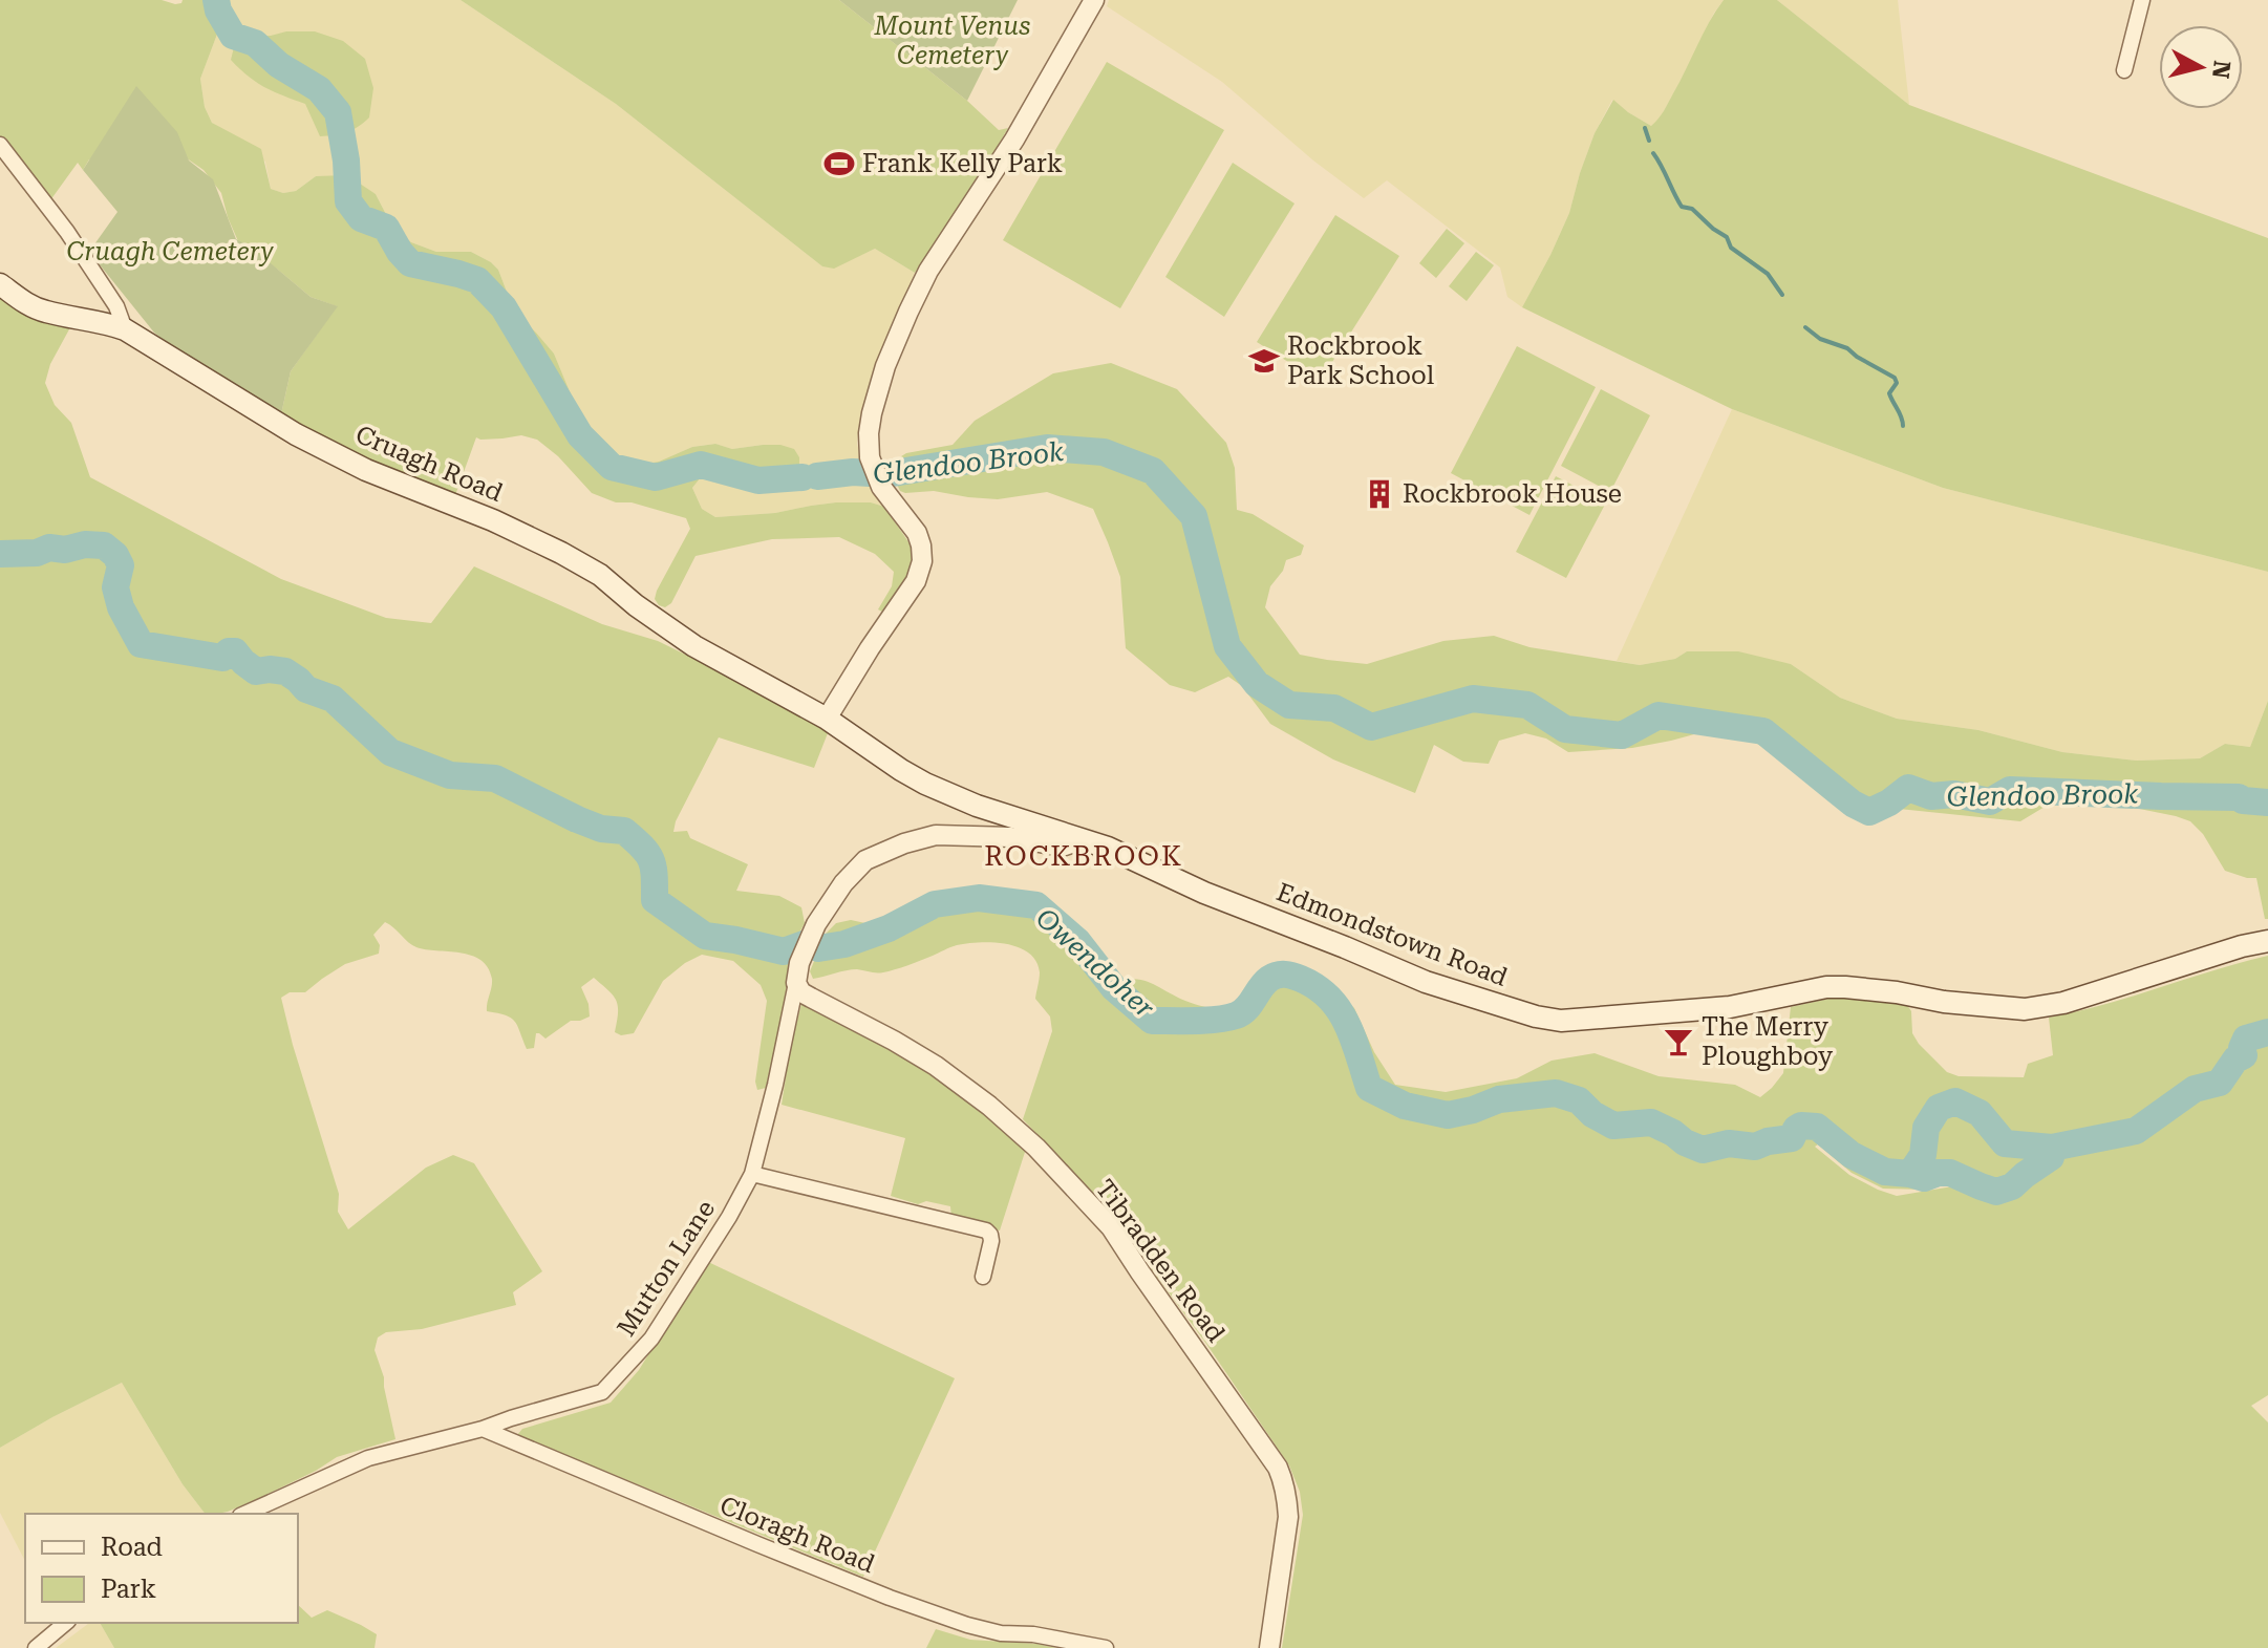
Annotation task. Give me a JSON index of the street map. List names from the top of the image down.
{
  "streets": {
    "main road": ["Cruagh Road", "Edmondstown Road"],
    "street": ["Tibradden Road", "Mutton Lane", "Cloragh Road"]
  },
  "crossings": [
    ["Cruagh Road", "Edmondstown Road"],
    ["Tibradden Road", "Mutton Lane"],
    ["Mutton Lane", "Cloragh Road"]
  ],
  "districts": ["ROCKBROOK"],
  "water": ["Glendoo Brook", "Owendoher"],
  "parks": ["Mount Venus Cemetery", "Cruagh Cemetery"],
  "places": {
    "sports": ["Frank Kelly Park"],
    "school or university": ["Rockbrook Park School"],
    "building": ["Rockbrook House"],
    "bar": ["The Merry Ploughboy"]
  },
  "legend": ["Road", "Park"],
  "north": "right"
}
